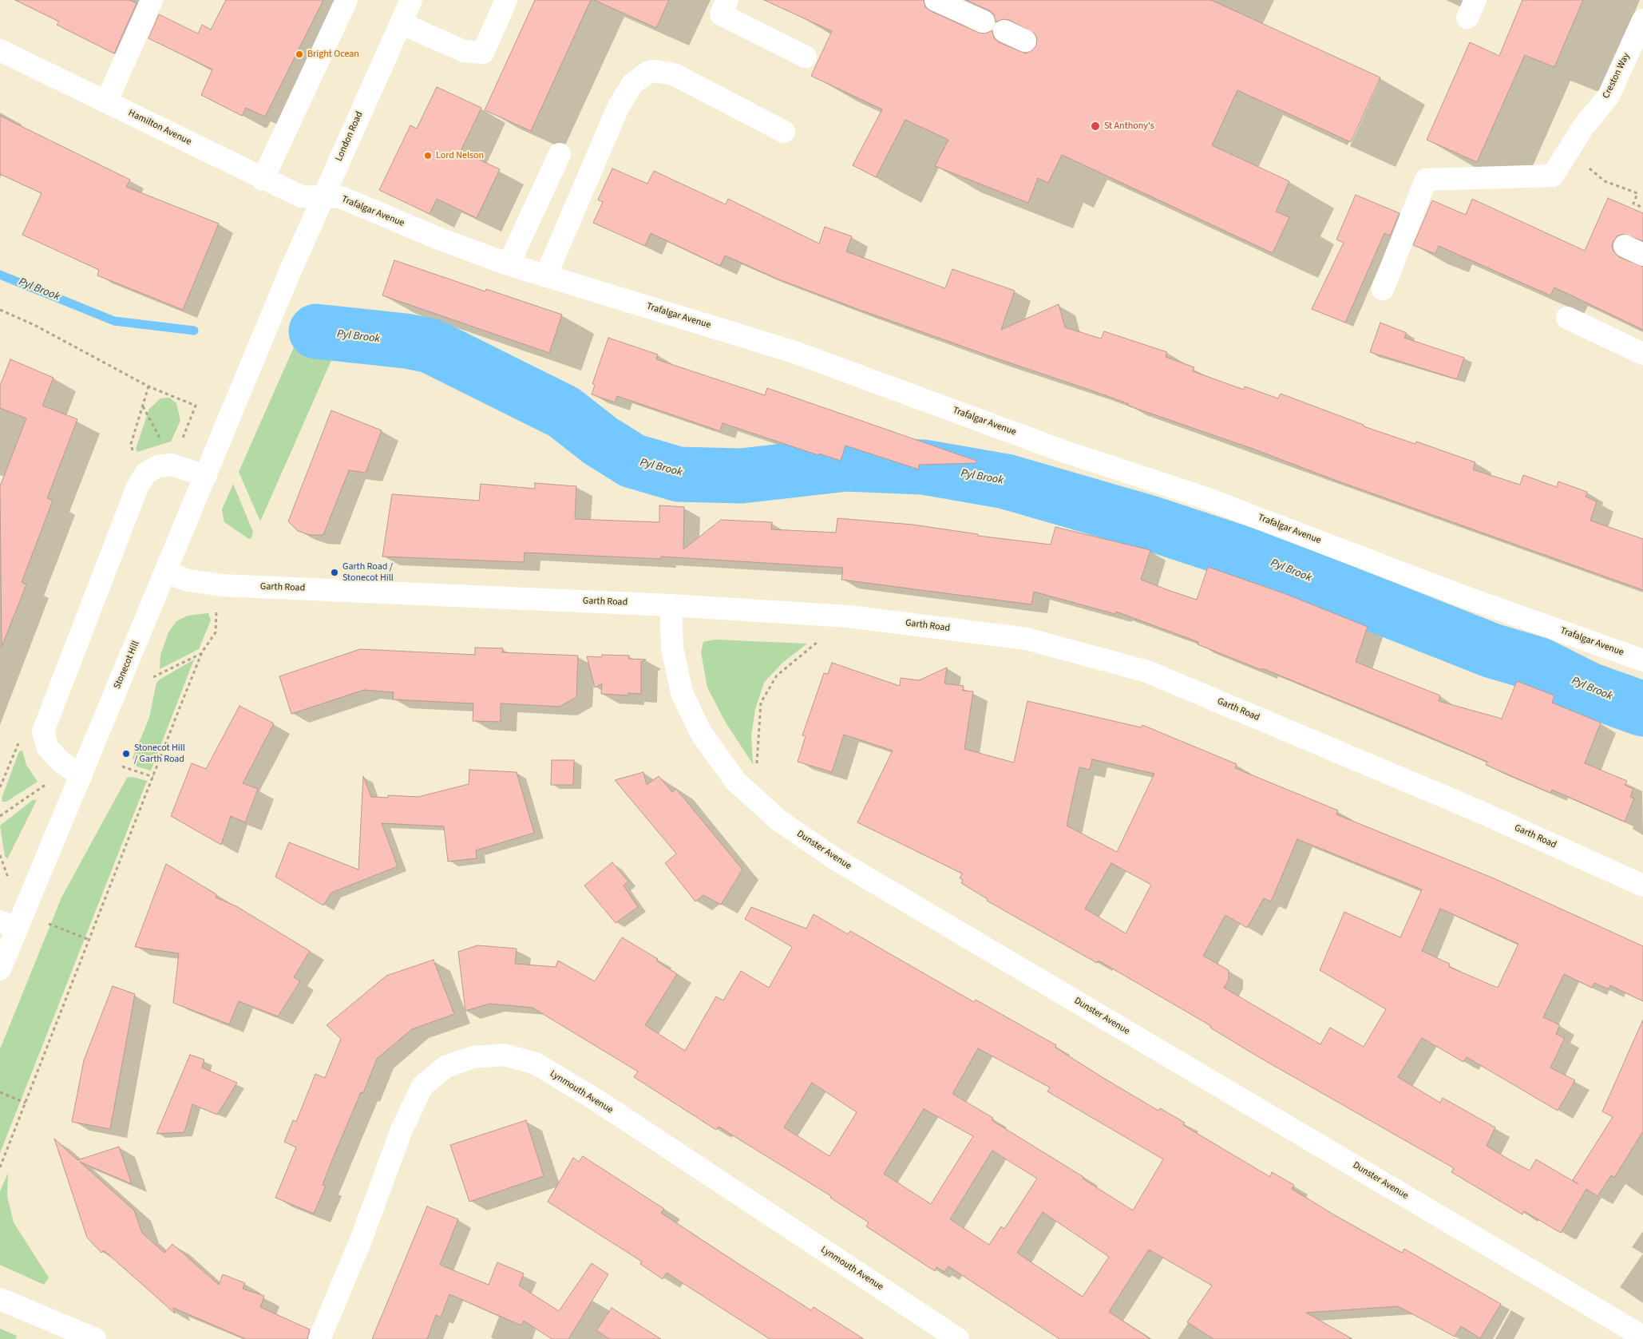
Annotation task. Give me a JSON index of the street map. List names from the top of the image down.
{
  "streets": {
    "main road": [
      "Creston Way",
      "Hamilton Avenue",
      "London Road",
      "Trafalgar Avenue",
      "Garth Road",
      "Stonecot Hill",
      "Dunster Avenue",
      "Lynmouth Avenue"
    ]
  },
  "crossings": [
    ["Hamilton Avenue", "London Road"],
    ["Hamilton Avenue", "Trafalgar Avenue"],
    ["London Road", "Trafalgar Avenue"],
    ["London Road", "Stonecot Hill"],
    ["Garth Road", "Stonecot Hill"],
    ["Garth Road", "Dunster Avenue"]
  ],
  "water": ["Pyl Brook"],
  "places": [
    "Bright Ocean",
    "St Anthony's",
    "Lord Nelson",
    "Garth Road / Stonecot Hill",
    "Stonecot Hill / Garth Road"
  ]
}
